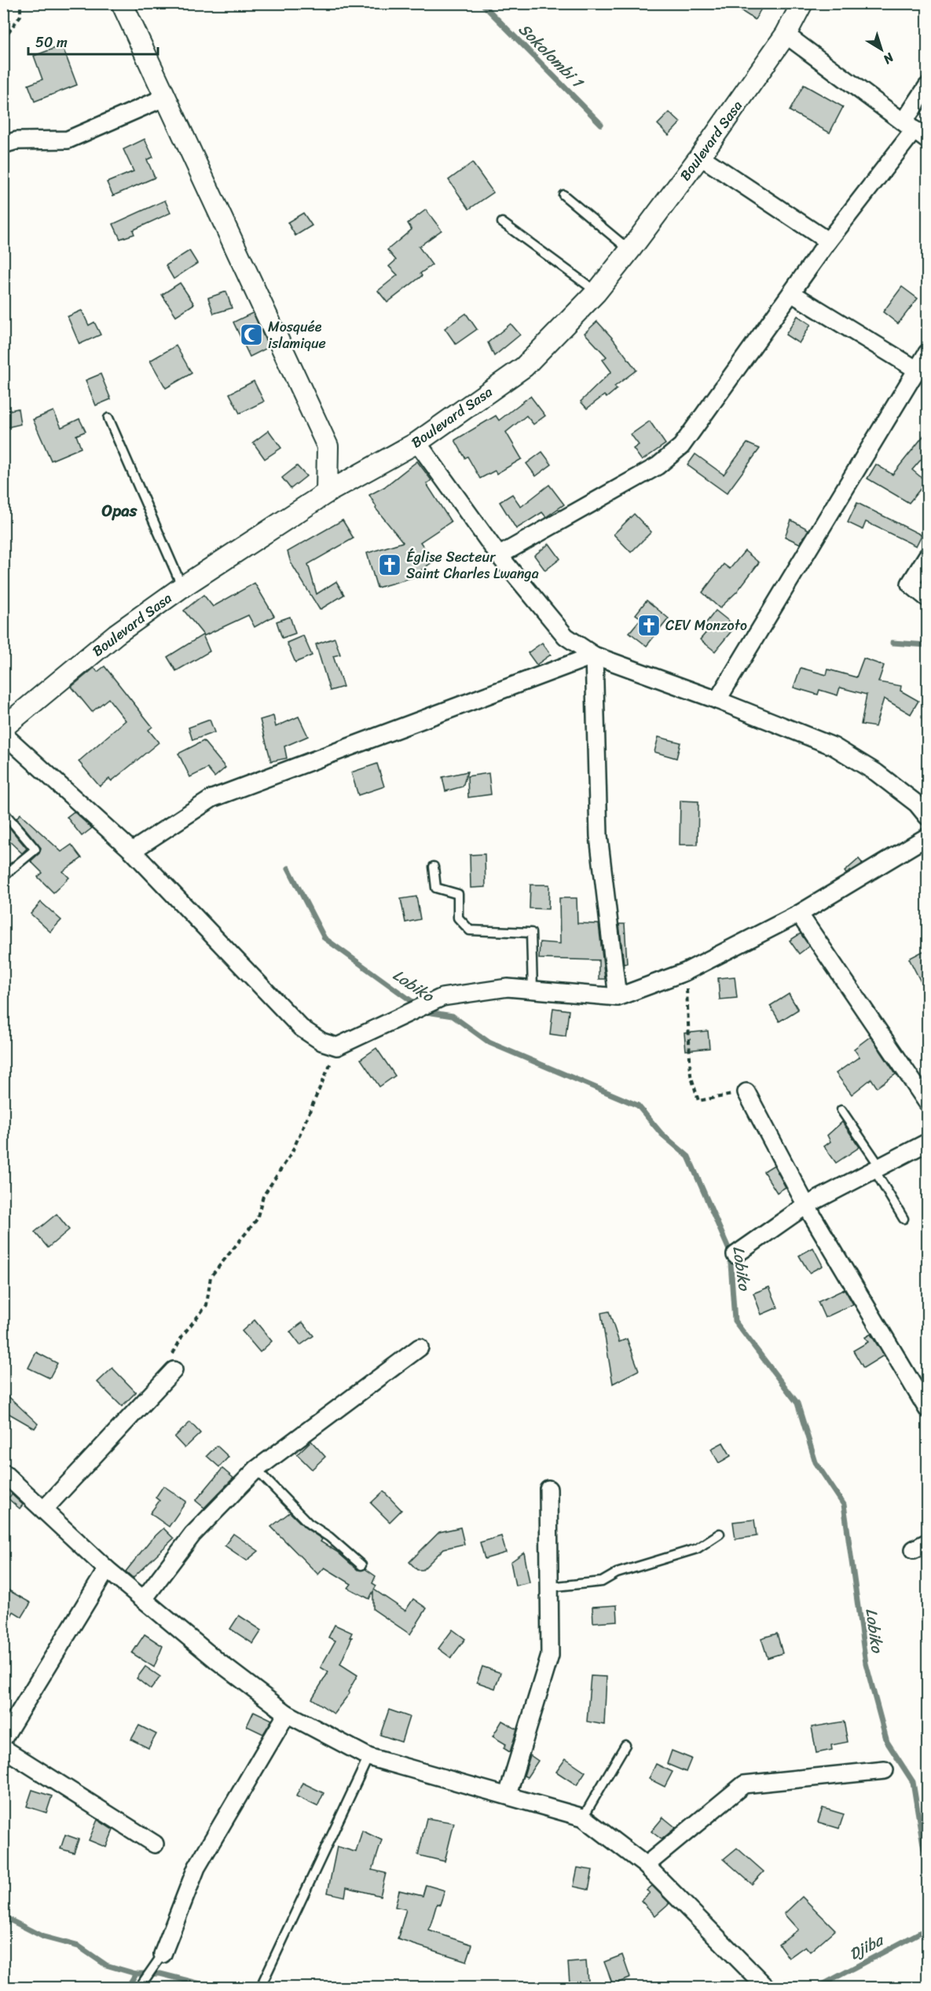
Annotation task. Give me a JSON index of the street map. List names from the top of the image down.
{
  "streets": {
    "street": ["Boulevard Sasa"]
  },
  "districts": ["Opas"],
  "water": ["Sokolombi 1", "Lobiko", "Djiba"],
  "places": {
    "mosque": ["Mosquée islamique"],
    "church": ["Église Secteur Saint Charles Lwanga", "CEV Monzoto"]
  },
  "scale_bar": "50 m",
  "north": "bottom right"
}
